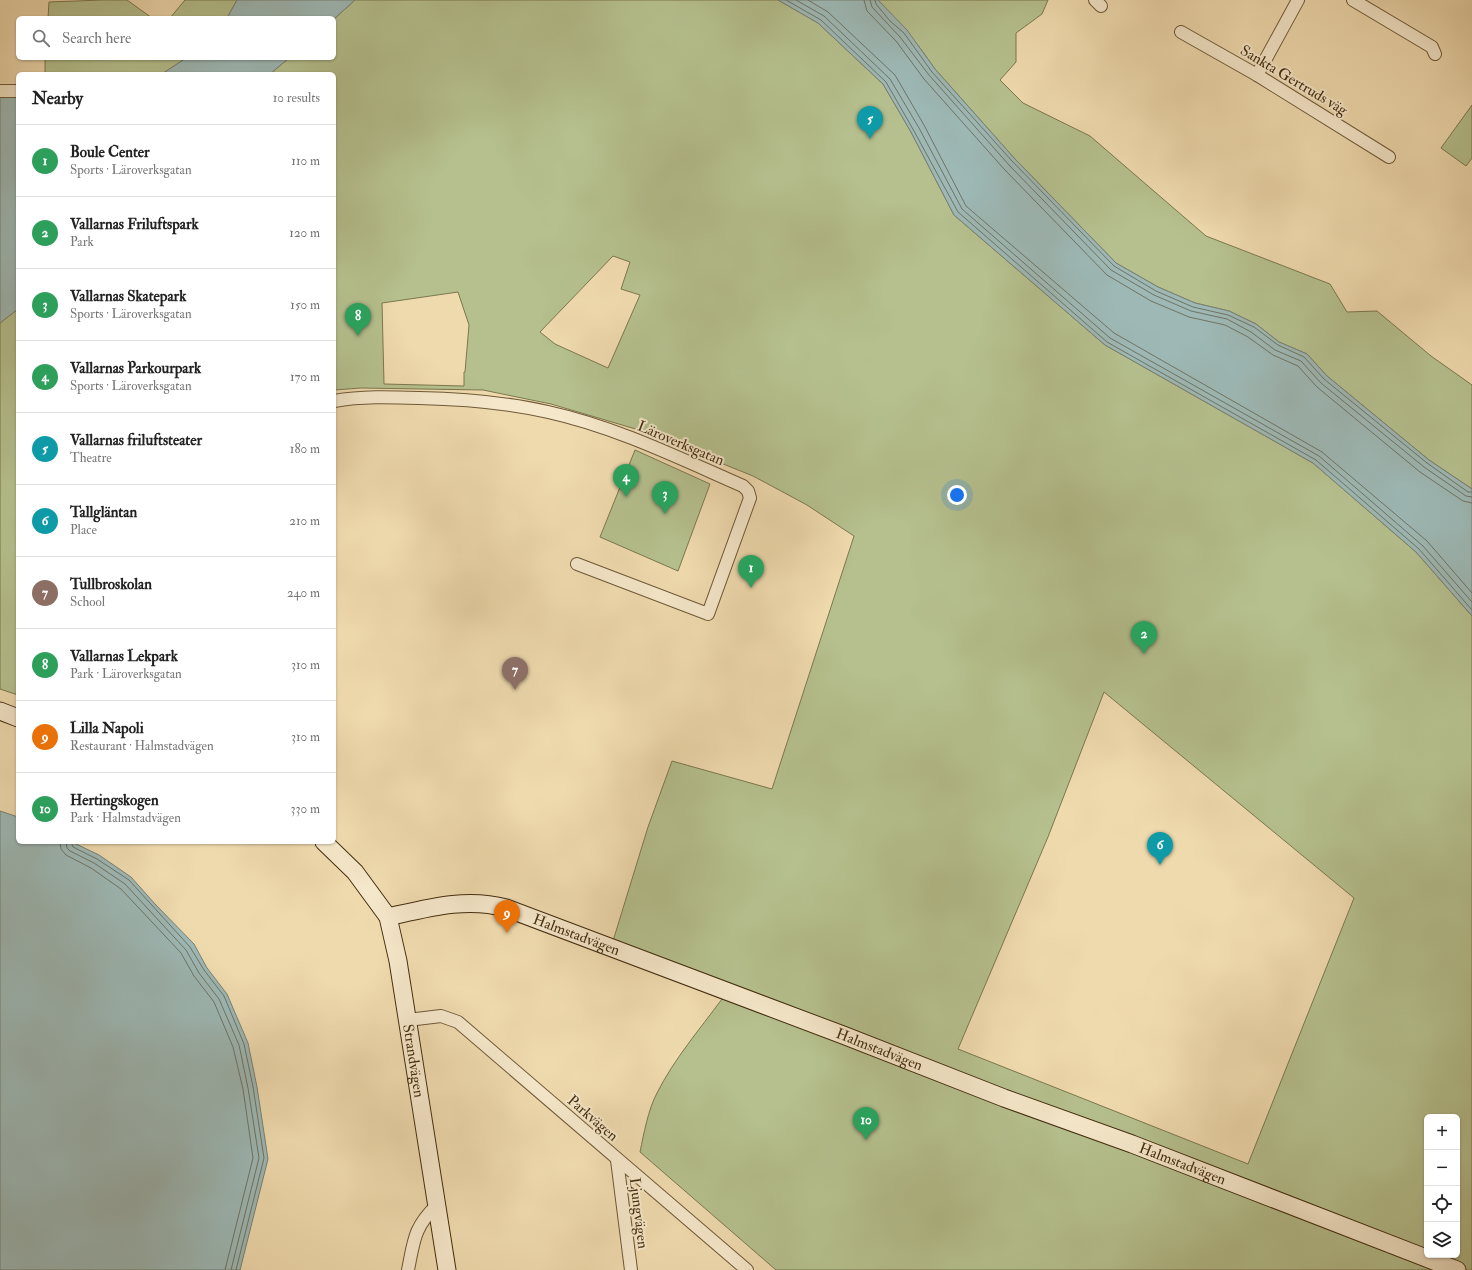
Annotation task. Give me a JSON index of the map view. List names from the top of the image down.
{
  "streets": {
    "main road": ["Halmstadvägen", "Strandvägen"],
    "street": [
      "Sankta Gertruds väg",
      "Läroverksgatan",
      "Parkvägen",
      "Ljungvägen"
    ]
  },
  "crossings": [
    ["Halmstadvägen", "Strandvägen"],
    ["Strandvägen", "Parkvägen"],
    ["Parkvägen", "Ljungvägen"]
  ],
  "page": {
    "search": "Search here",
    "heading": ["Nearby", "10 results"],
    "pins": [
      "5",
      "8",
      "4",
      "3",
      "1",
      "2",
      "7",
      "6",
      "9",
      "10"
    ],
    "list": [
      {
        "mark": "1",
        "name": "Boule Center",
        "note": "Sports · Läroverksgatan",
        "value": "110 m"
      },
      {
        "mark": "2",
        "name": "Vallarnas Friluftspark",
        "note": "Park",
        "value": "120 m"
      },
      {
        "mark": "3",
        "name": "Vallarnas Skatepark",
        "note": "Sports · Läroverksgatan",
        "value": "150 m"
      },
      {
        "mark": "4",
        "name": "Vallarnas Parkourpark",
        "note": "Sports · Läroverksgatan",
        "value": "170 m"
      },
      {
        "mark": "5",
        "name": "Vallarnas friluftsteater",
        "note": "Theatre",
        "value": "180 m"
      },
      {
        "mark": "6",
        "name": "Tallgläntan",
        "note": "Place",
        "value": "210 m"
      },
      {
        "mark": "7",
        "name": "Tullbroskolan",
        "note": "School",
        "value": "240 m"
      },
      {
        "mark": "8",
        "name": "Vallarnas Lekpark",
        "note": "Park · Läroverksgatan",
        "value": "310 m"
      },
      {
        "mark": "9",
        "name": "Lilla Napoli",
        "note": "Restaurant · Halmstadvägen",
        "value": "310 m"
      },
      {
        "mark": "10",
        "name": "Hertingskogen",
        "note": "Park · Halmstadvägen",
        "value": "330 m"
      }
    ],
    "map_buttons": ["+", "−"]
  }
}
